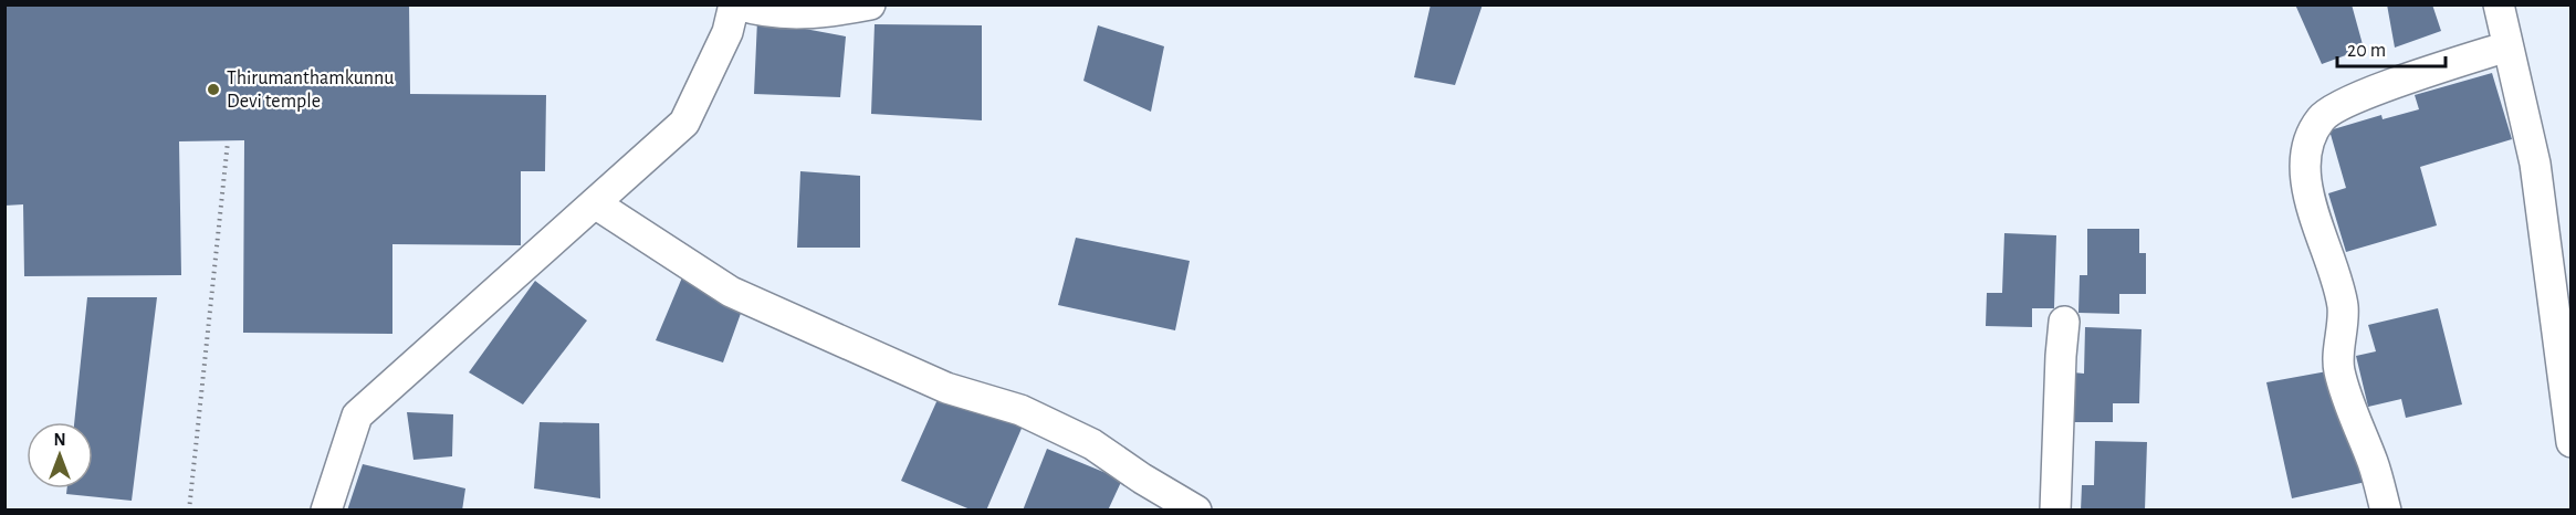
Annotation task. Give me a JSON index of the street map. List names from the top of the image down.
{
  "places": ["Thirumanthamkunnu Devi temple"],
  "scale_bar": "20 m",
  "north": "top"
}
